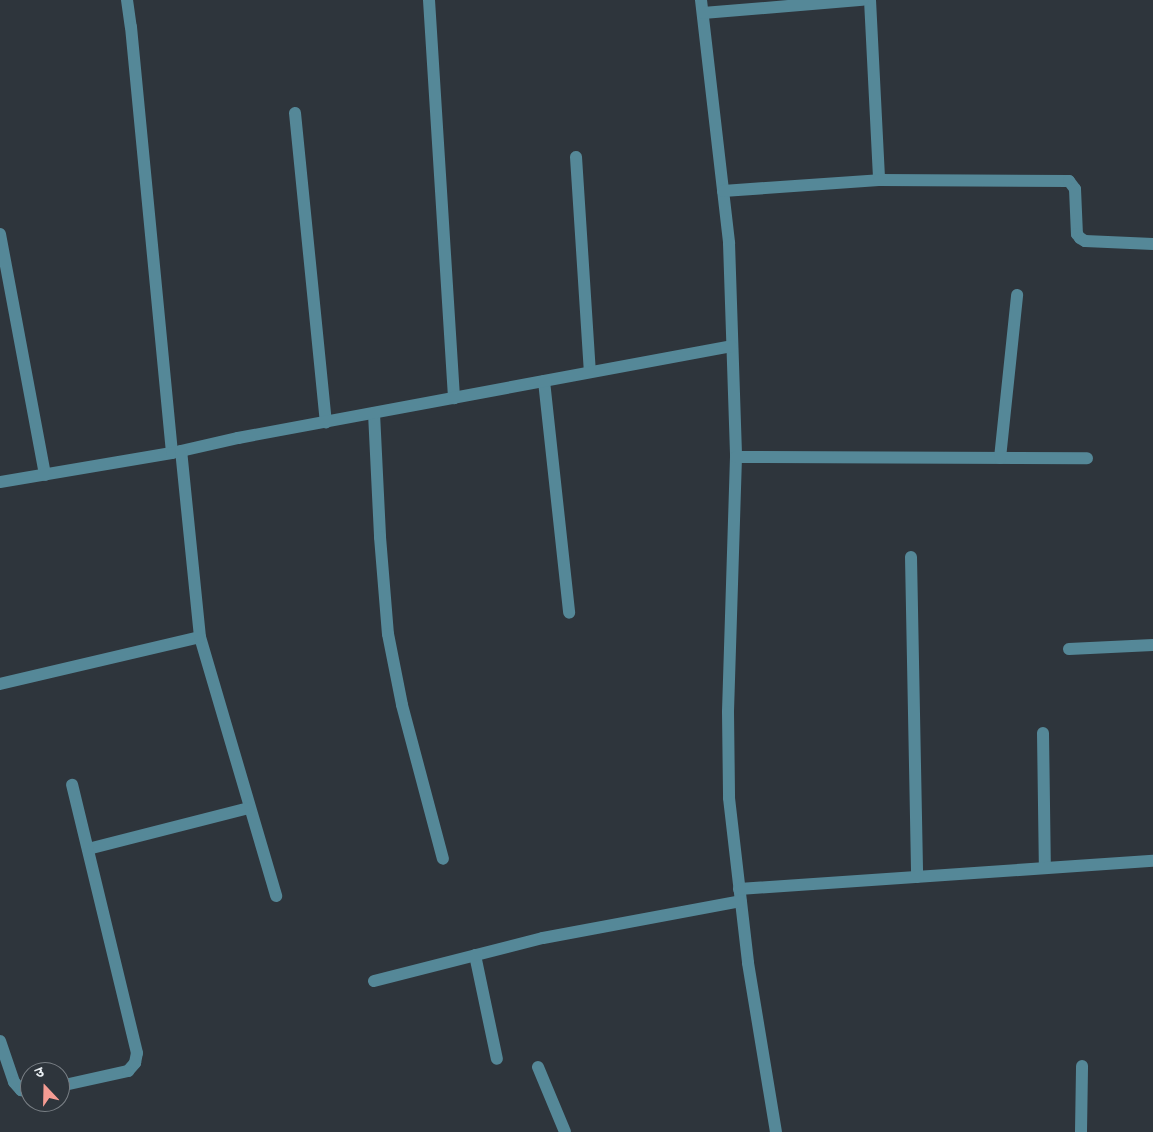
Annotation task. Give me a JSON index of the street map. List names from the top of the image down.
{
  "north": "top"
}
